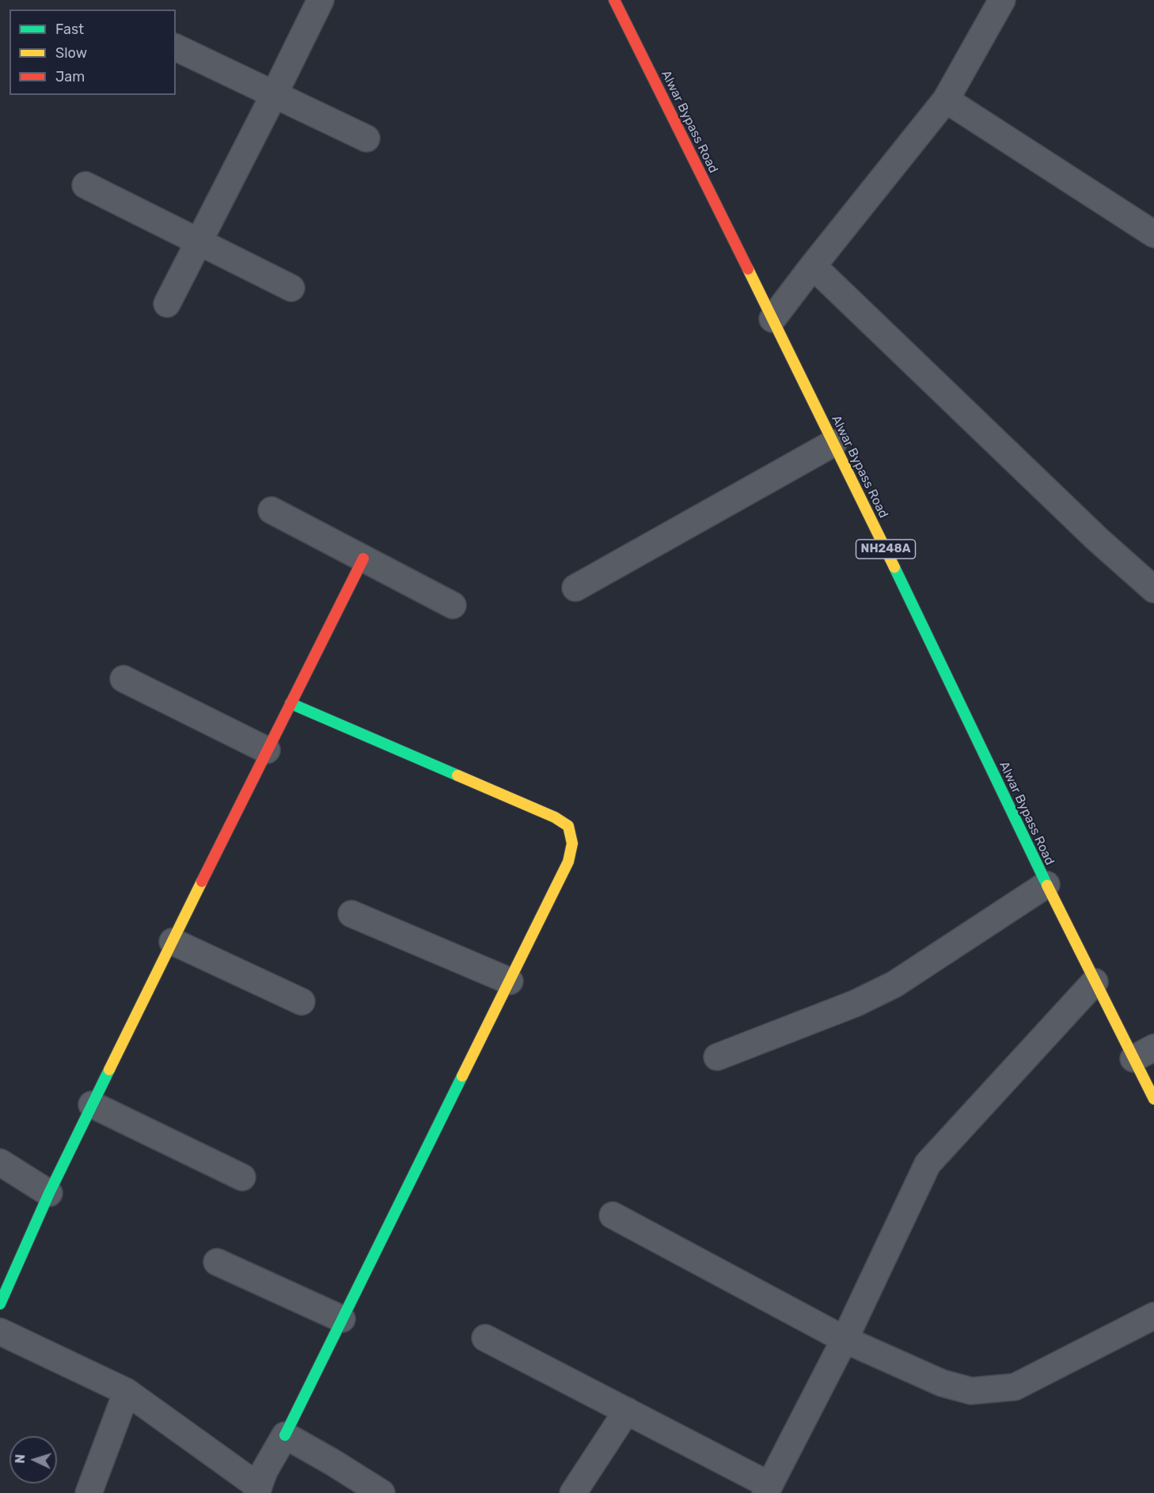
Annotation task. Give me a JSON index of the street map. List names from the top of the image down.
{
  "streets": {
    "main road": ["Alwar Bypass Road", "NH248A"]
  },
  "legend": ["Fast", "Slow", "Jam"],
  "north": "left"
}
